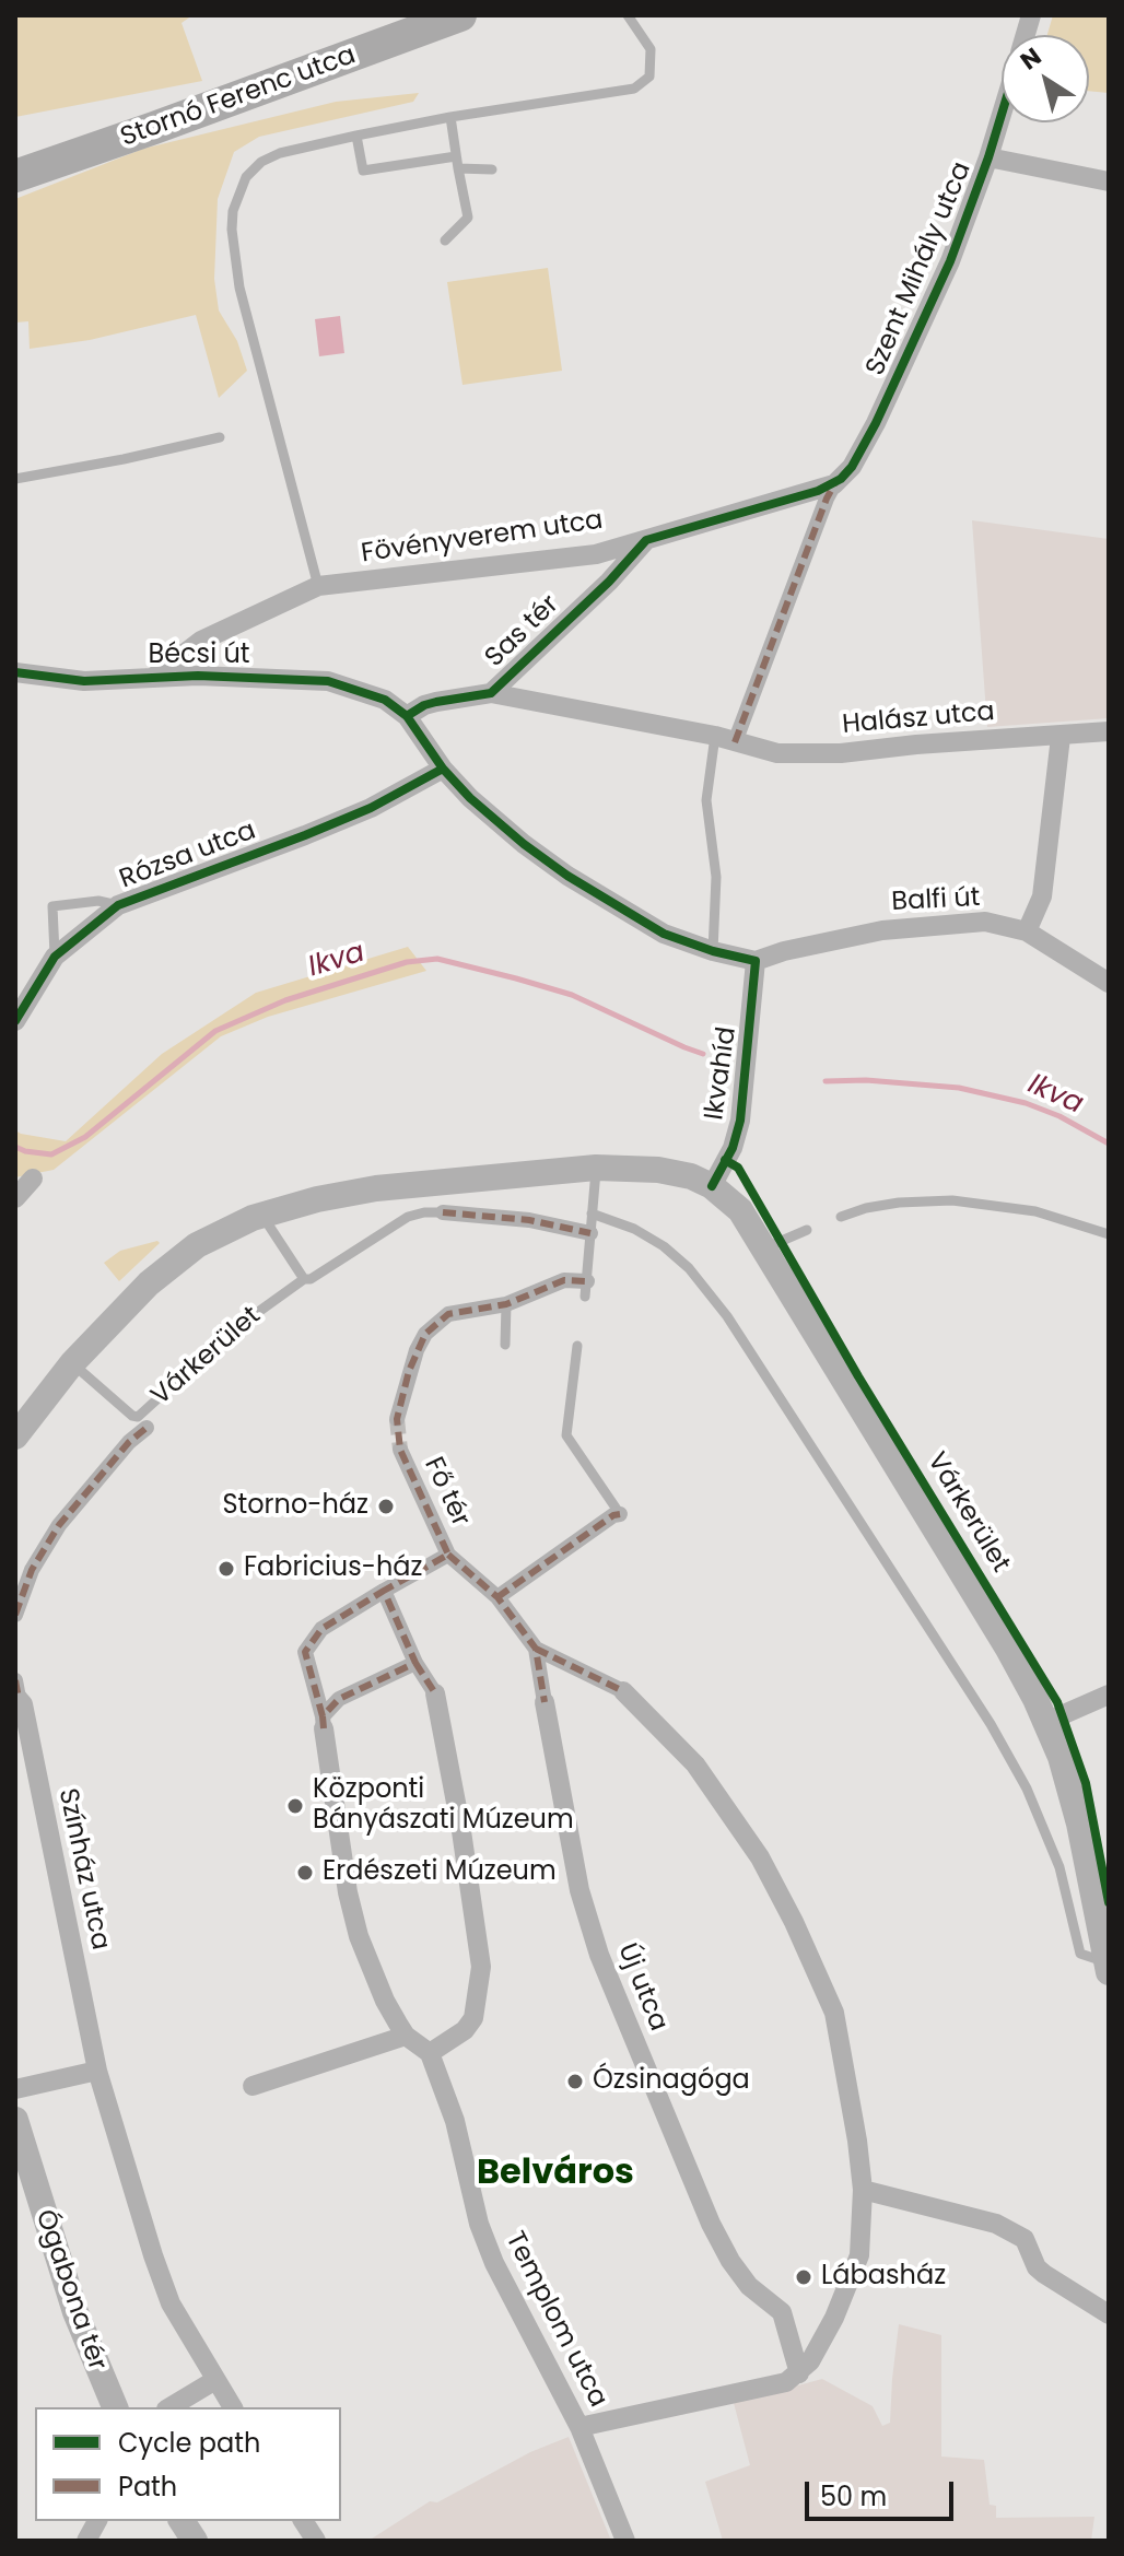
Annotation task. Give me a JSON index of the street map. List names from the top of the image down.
{
  "streets": {
    "main road": ["Stornó Ferenc utca"],
    "street": [
      "Szent Mihály utca",
      "Fövényverem utca",
      "Sas tér",
      "Bécsi út",
      "Halász utca",
      "Rózsa utca",
      "Balfi út",
      "Ikvahíd",
      "Várkerület",
      "Fő tér",
      "Színház utca",
      "Új utca",
      "Ógabona tér",
      "Templom utca"
    ]
  },
  "crossings": [
    ["Szent Mihály utca", "Fövényverem utca"],
    ["Szent Mihály utca", "Halász utca"],
    ["Fövényverem utca", "Sas tér"],
    ["Fövényverem utca", "Bécsi út"],
    ["Sas tér", "Bécsi út"],
    ["Sas tér", "Halász utca"],
    ["Balfi út", "Ikvahíd"],
    ["Ikvahíd", "Várkerület"],
    ["Fő tér", "Új utca"]
  ],
  "districts": ["Belváros"],
  "water": ["Ikva"],
  "places": [
    "Storno-ház",
    "Fabricius-ház",
    "Központi Bányászati Múzeum",
    "Erdészeti Múzeum",
    "Ózsinagóga",
    "Lábasház"
  ],
  "legend": ["Cycle path", "Path"],
  "scale_bar": "50 m",
  "north": "top left"
}
